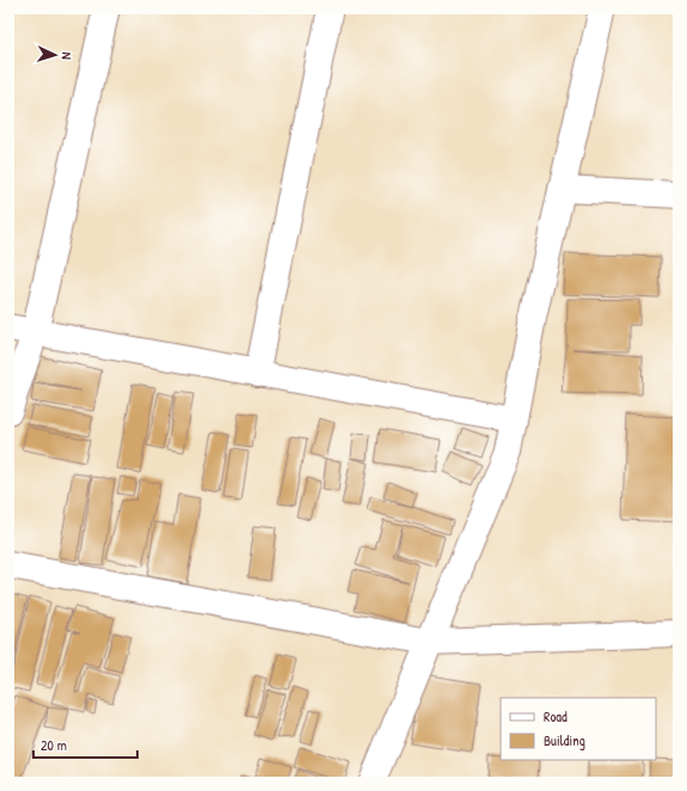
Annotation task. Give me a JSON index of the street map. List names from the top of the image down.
{
  "legend": ["Road", "Building"],
  "scale_bar": "20 m",
  "north": "right"
}
